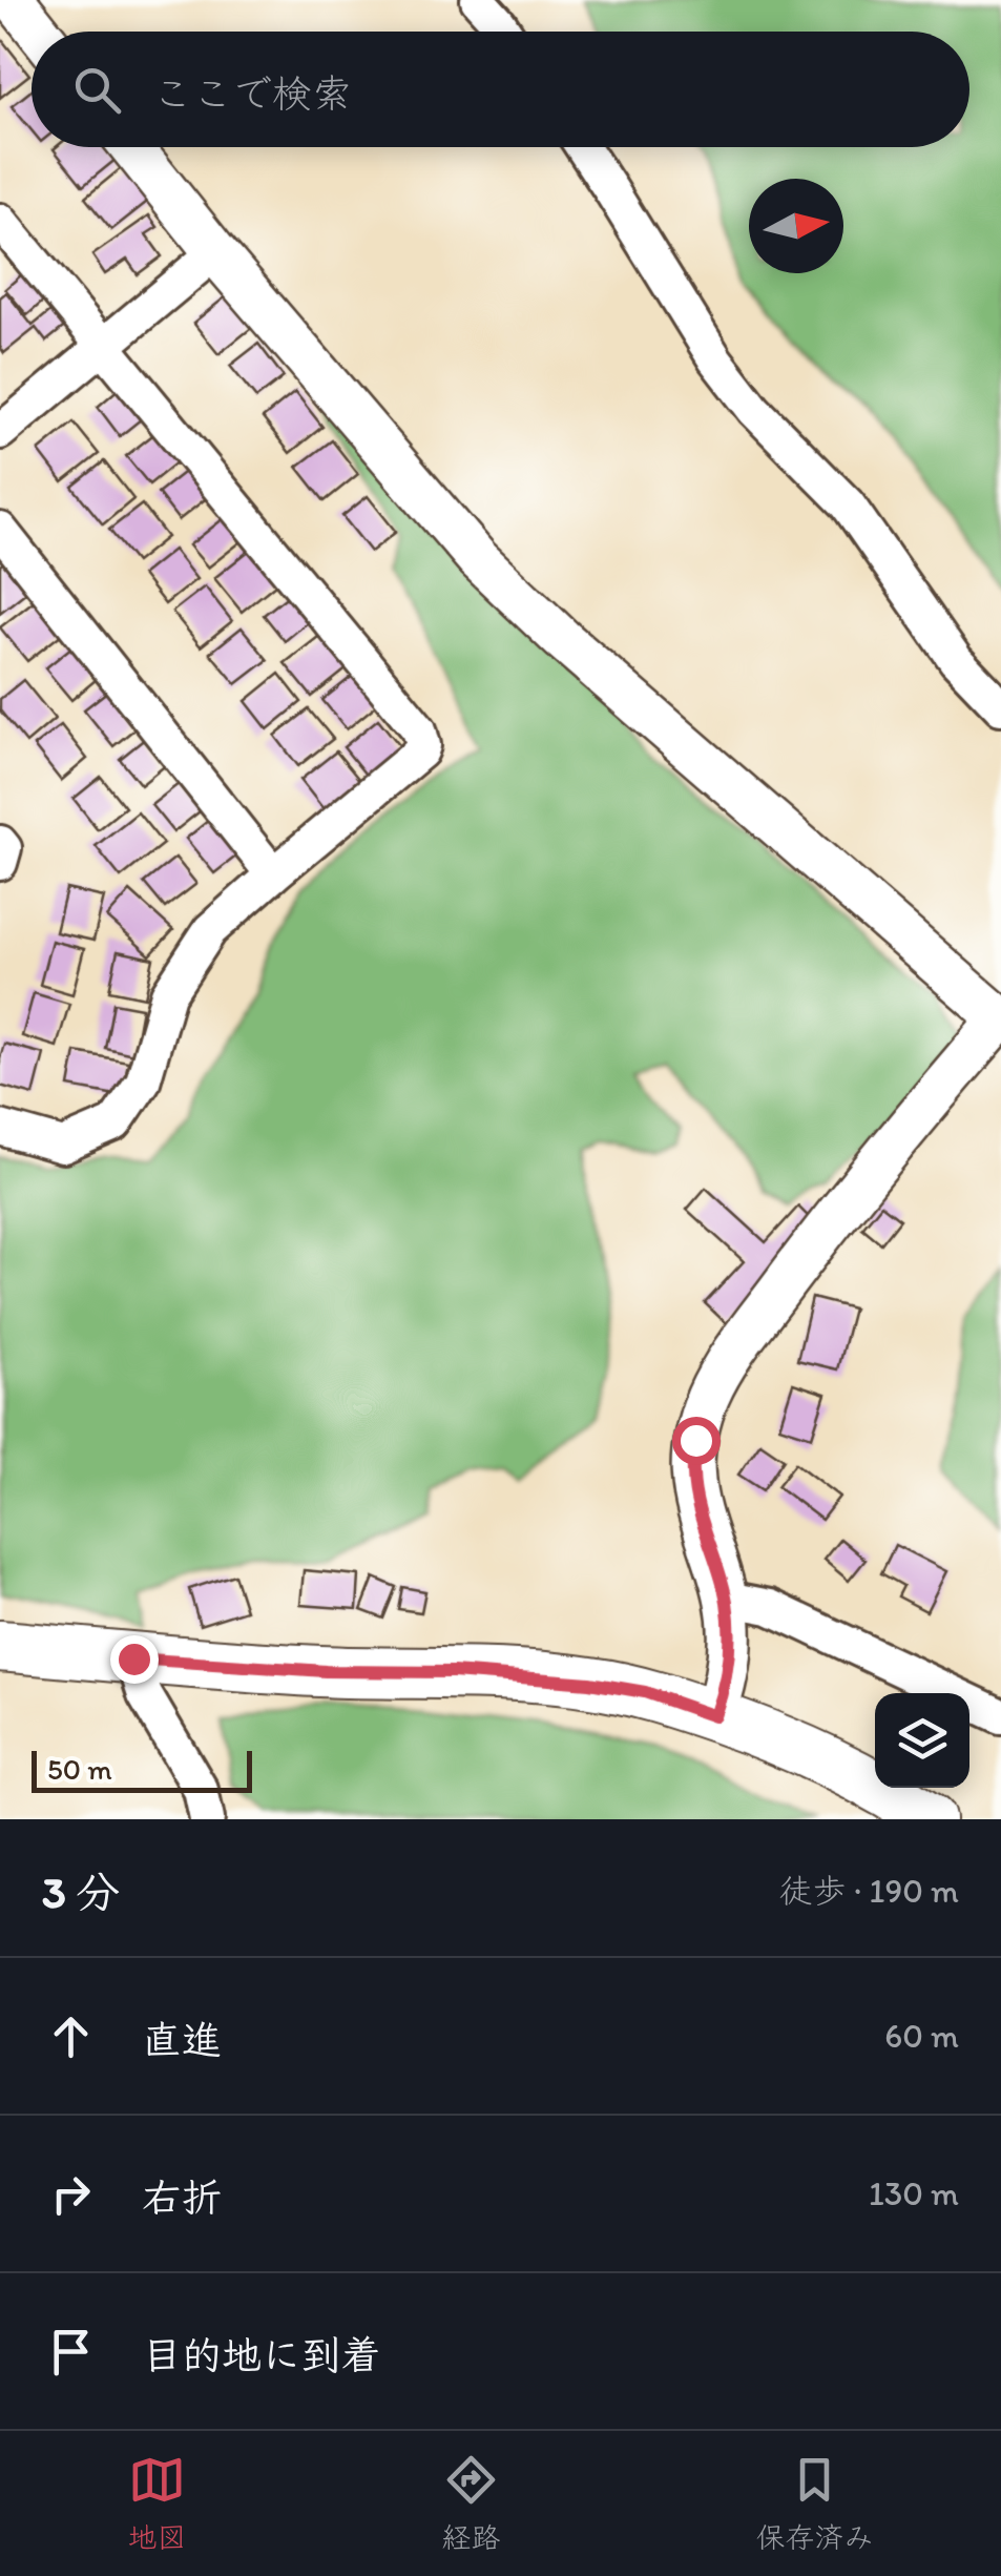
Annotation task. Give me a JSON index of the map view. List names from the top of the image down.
{
  "scale_bar": "50 m",
  "north": "right",
  "page": {
    "search": "ここで検索",
    "scale": "50 m",
    "heading": ["3 分", "徒歩 · 190 m"],
    "list": [
      ["直進", "60 m"],
      ["右折", "130 m"],
      "目的地に到着"
    ],
    "nav": ["地図", "経路", "保存済み"]
  }
}
